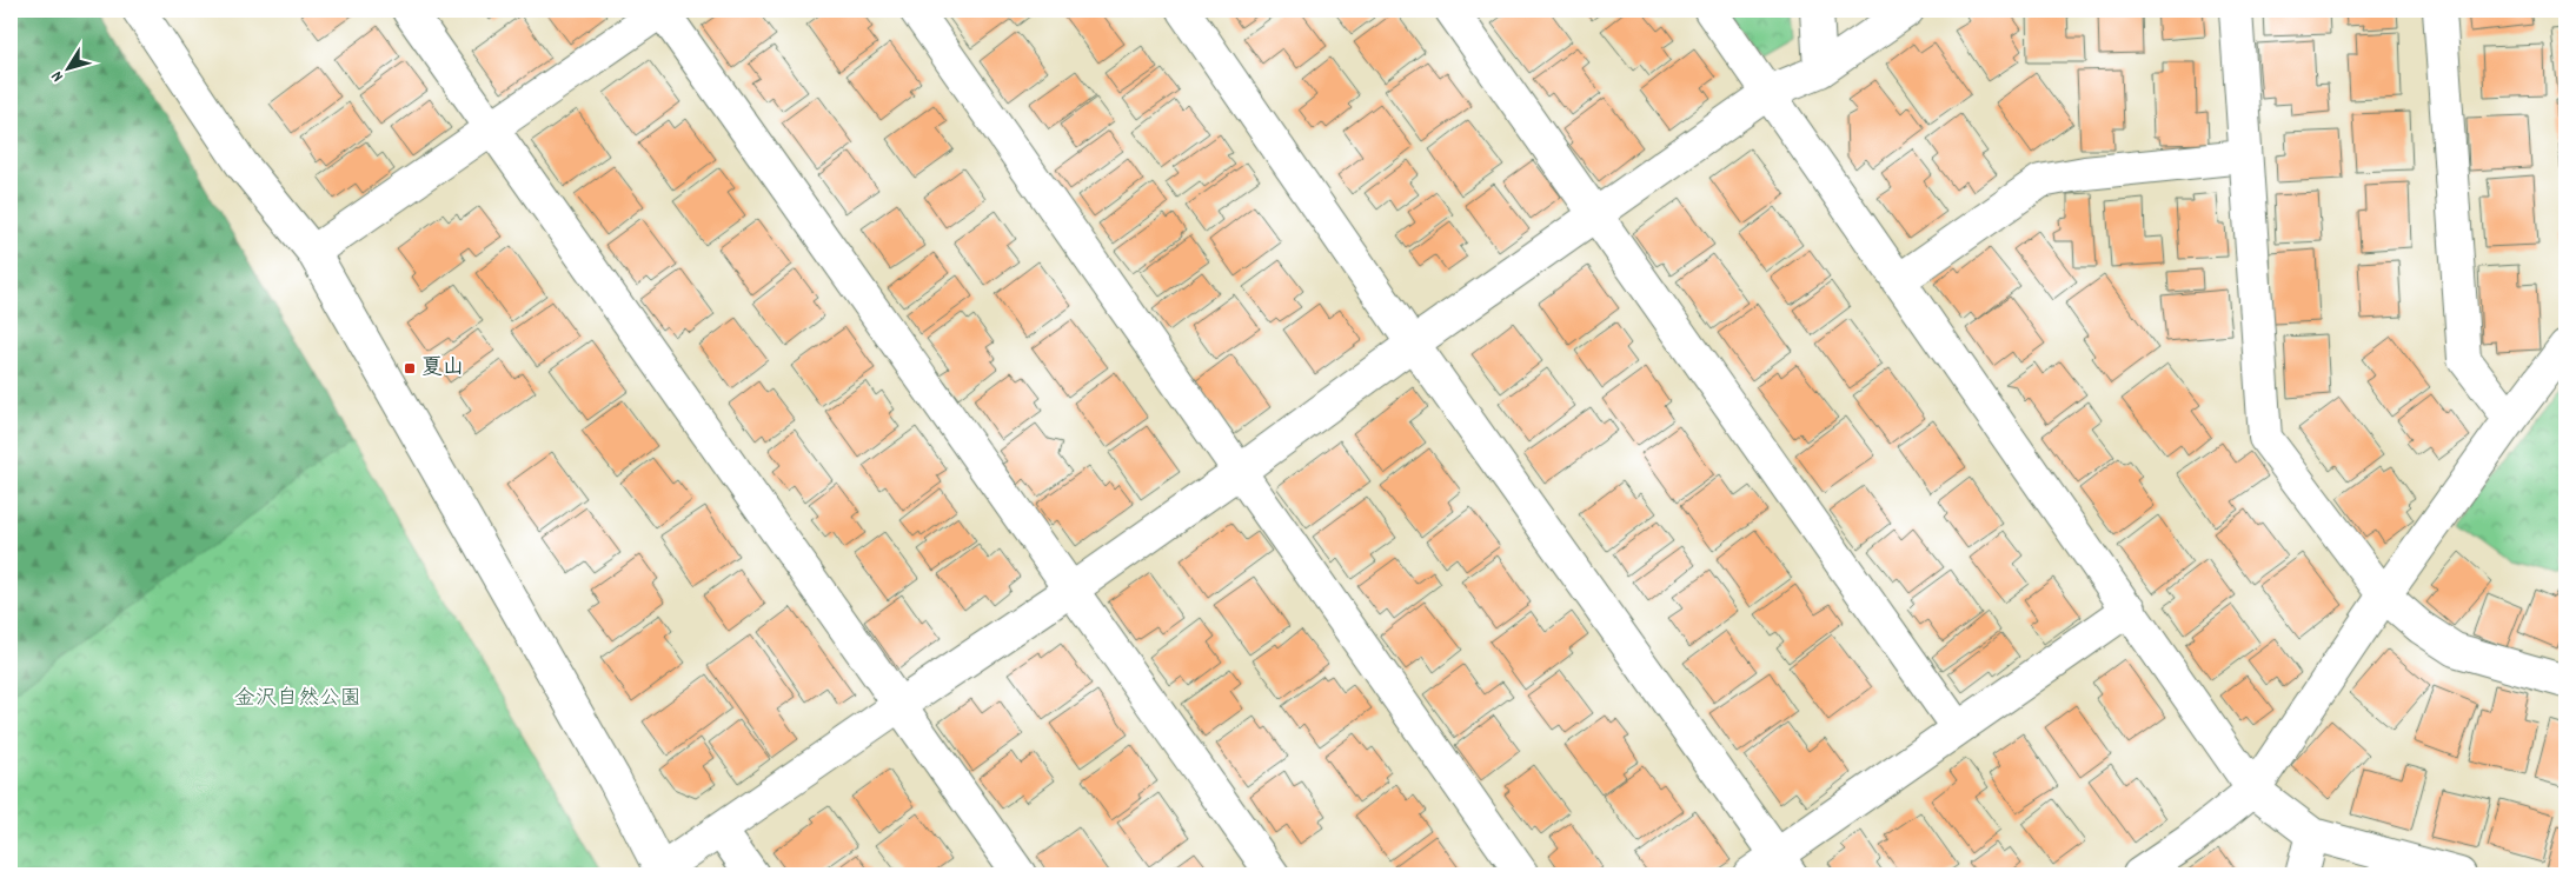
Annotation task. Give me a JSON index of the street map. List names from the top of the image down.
{
  "parks": ["金沢自然公園"],
  "places": {
    "transit": ["夏山"]
  },
  "north": "bottom left"
}
